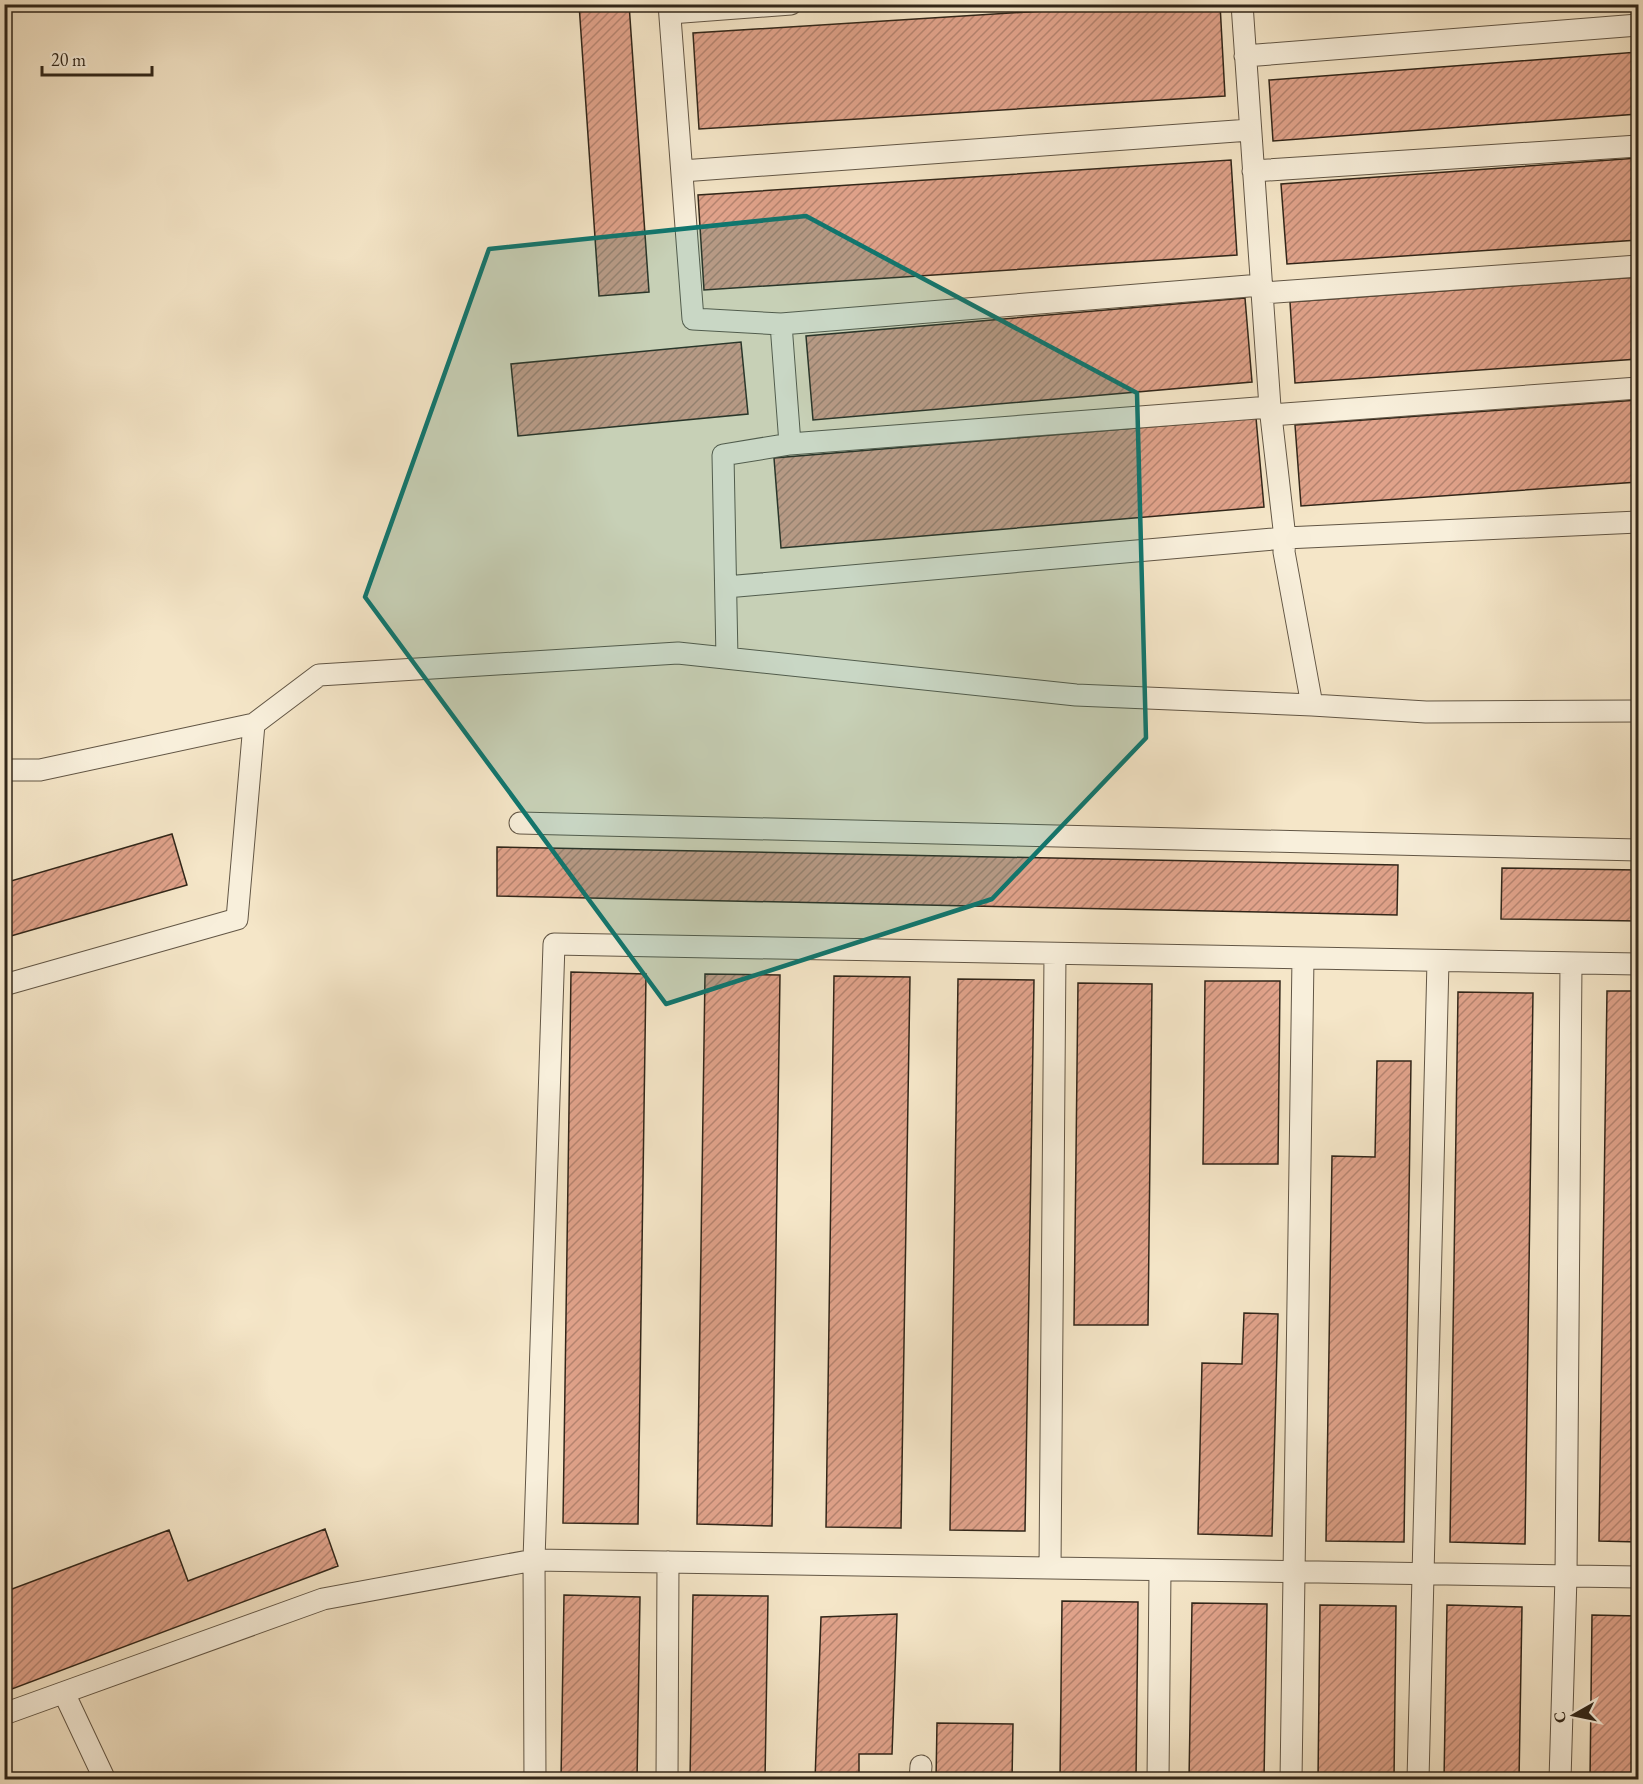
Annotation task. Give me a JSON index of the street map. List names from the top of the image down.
{
  "scale_bar": "20 m",
  "north": "left"
}
